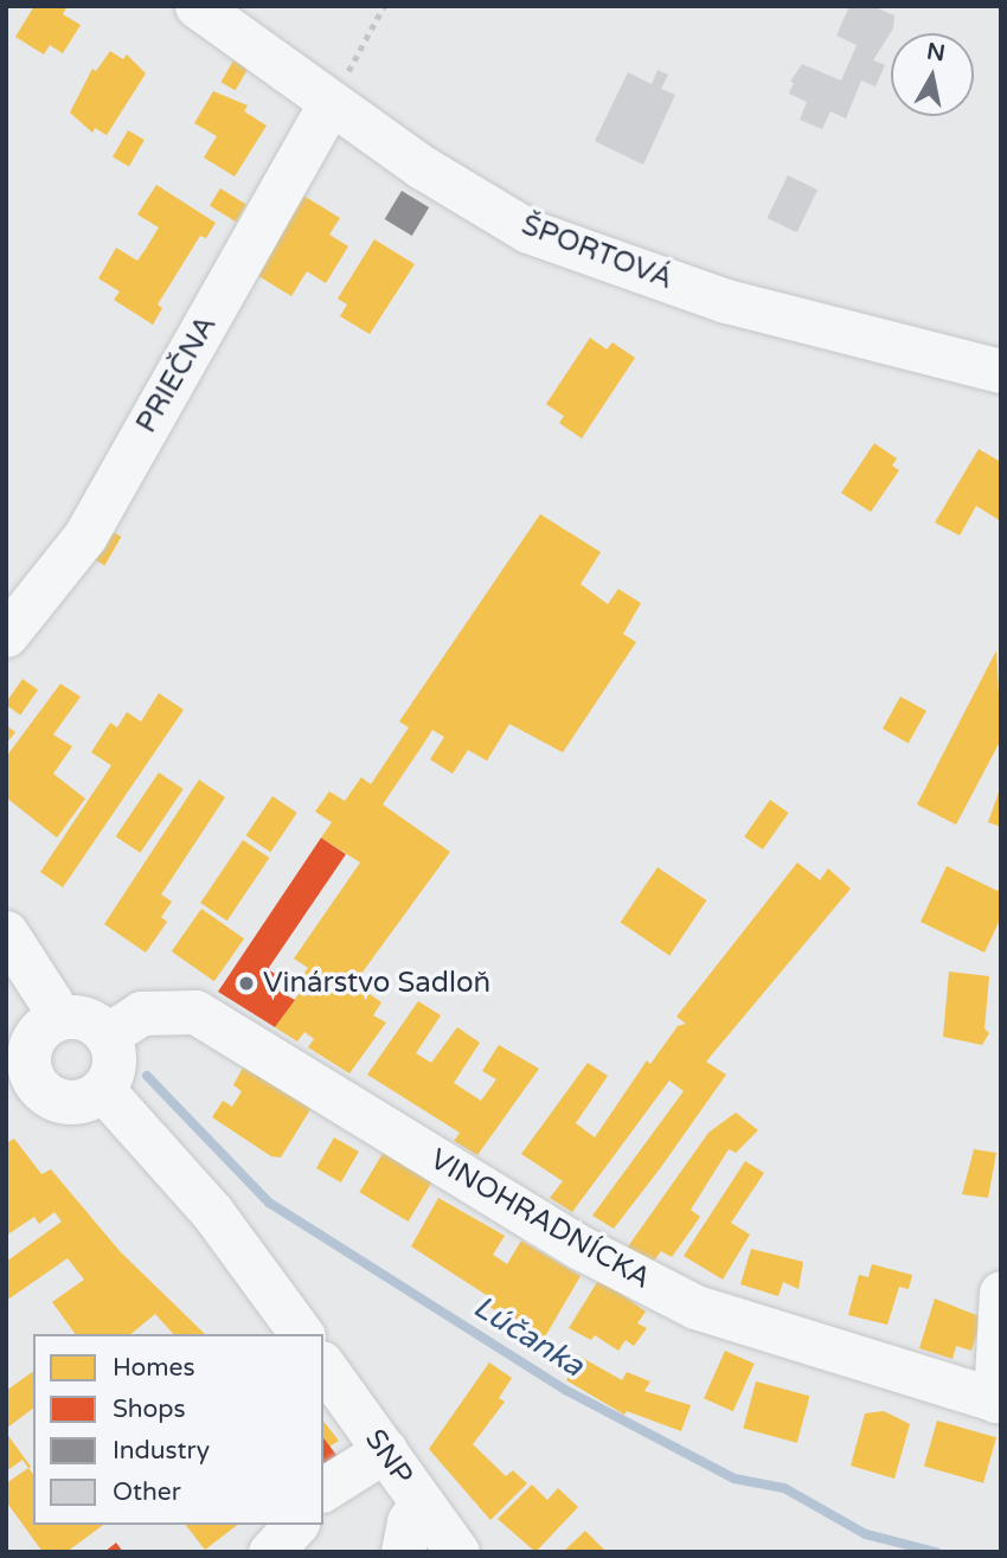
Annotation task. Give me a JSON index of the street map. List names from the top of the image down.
{
  "streets": {
    "street": [
      "ŠPORTOVÁ",
      "PRIEČNA",
      "VINOHRADNÍCKA",
      "SNP"
    ]
  },
  "crossings": [
    ["ŠPORTOVÁ", "PRIEČNA"]
  ],
  "water": ["Lúčanka"],
  "places": ["Vinárstvo Sadloň"],
  "legend": [
    "Homes",
    "Shops",
    "Industry",
    "Other"
  ],
  "north": "top"
}
